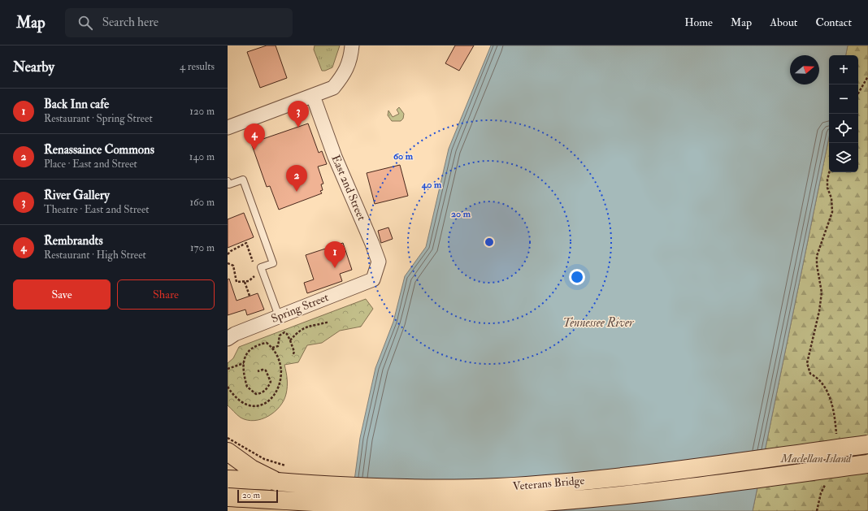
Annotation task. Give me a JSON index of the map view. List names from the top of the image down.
{
  "streets": {
    "main road": ["Veterans Bridge"],
    "street": ["East 2nd Street", "Spring Street"]
  },
  "crossings": [
    ["East 2nd Street", "Spring Street"]
  ],
  "water": ["Tennessee River"],
  "parks": ["Maclellan Island"],
  "scale_bar": "20 m",
  "north": "right",
  "page": {
    "header": "Map",
    "search": "Search here",
    "nav": [
      "Home",
      "Map",
      "About",
      "Contact"
    ],
    "heading": ["Nearby", "4 results"],
    "map_buttons": ["+", "−"],
    "list": [
      {
        "mark": "1",
        "name": "Back Inn cafe",
        "note": "Restaurant · Spring Street",
        "value": "120 m"
      },
      {
        "mark": "2",
        "name": "Renassaince Commons",
        "note": "Place · East 2nd Street",
        "value": "140 m"
      },
      {
        "mark": "3",
        "name": "River Gallery",
        "note": "Theatre · East 2nd Street",
        "value": "160 m"
      },
      {
        "mark": "4",
        "name": "Rembrandts",
        "note": "Restaurant · High Street",
        "value": "170 m"
      }
    ],
    "pins": [
      "3",
      "4",
      "2",
      "1"
    ],
    "buttons": ["Save", "Share"],
    "scale": "20 m"
  },
  "rings": ["60 m", "40 m", "20 m"]
}
